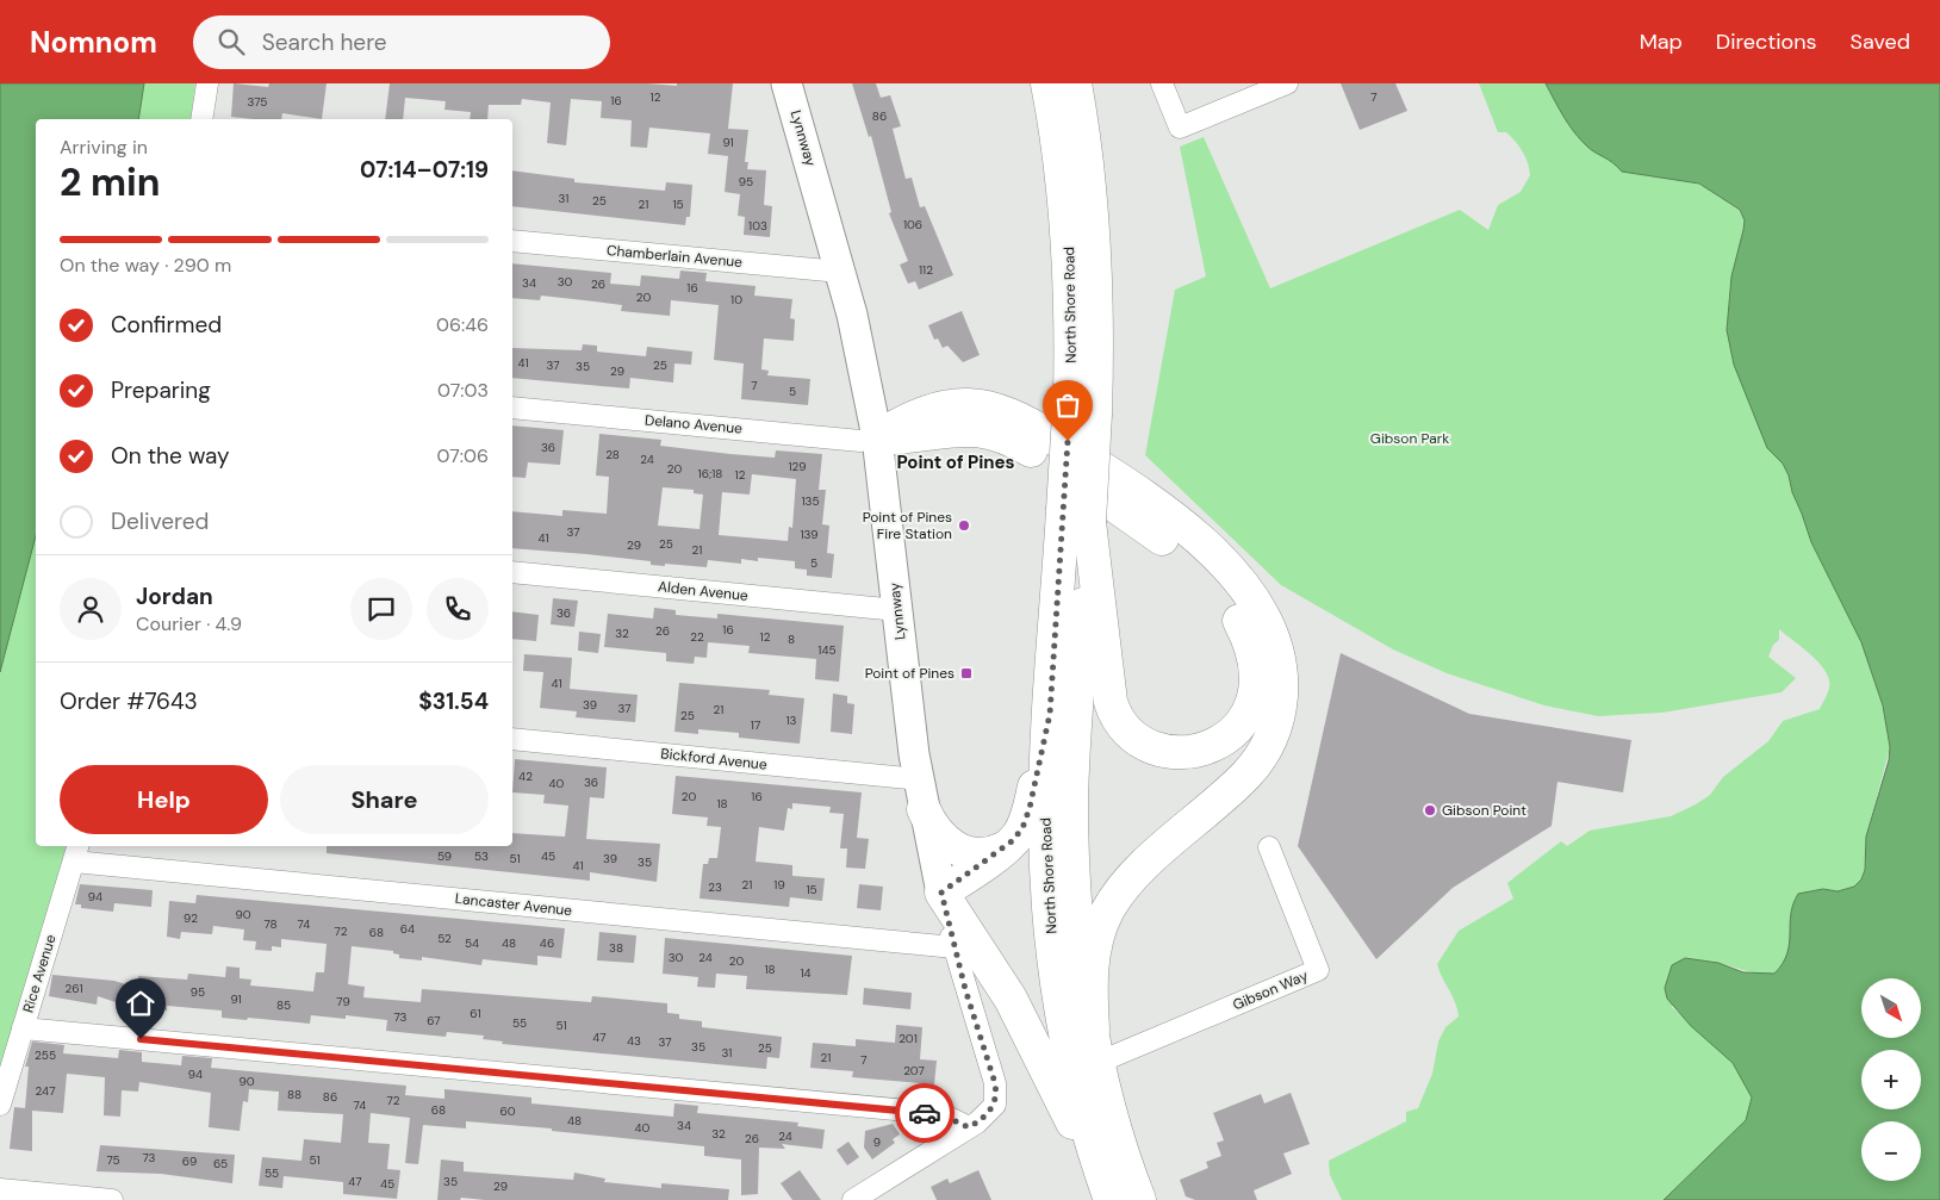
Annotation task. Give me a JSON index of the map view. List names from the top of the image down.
{
  "streets": {
    "highway": ["North Shore Road"],
    "main road": ["Lynnway"],
    "street": [
      "Chamberlain Avenue",
      "Delano Avenue",
      "Alden Avenue",
      "Bickford Avenue",
      "Lancaster Avenue",
      "Rice Avenue",
      "Gibson Way"
    ]
  },
  "crossings": [
    ["Lynnway", "Chamberlain Avenue"],
    ["Lynnway", "Delano Avenue"],
    ["Lynnway", "Alden Avenue"],
    ["Lynnway", "Bickford Avenue"],
    ["Lynnway", "Lancaster Avenue"],
    ["North Shore Road", "Gibson Way"],
    ["Lancaster Avenue", "Rice Avenue"]
  ],
  "districts": ["Point of Pines"],
  "parks": ["Gibson Park"],
  "places": {
    "other": ["Point of Pines Fire Station", "Gibson Point"],
    "transit": ["Point of Pines"]
  },
  "house_numbers": [
    "12",
    "7",
    "16",
    "375",
    "86",
    "91",
    "95",
    "31",
    "25",
    "21",
    "15",
    "106",
    "103",
    "112",
    "30",
    "34",
    "26",
    "16",
    "20",
    "10",
    "41",
    "37",
    "25",
    "35",
    "29",
    "7",
    "5",
    "36",
    "28",
    "24",
    "129",
    "20",
    "16;18",
    "12",
    "135",
    "37",
    "139",
    "41",
    "25",
    "29",
    "21",
    "5",
    "36",
    "16",
    "26",
    "32",
    "22",
    "12",
    "8",
    "145",
    "41",
    "39",
    "37",
    "21",
    "25",
    "13",
    "17",
    "42",
    "36",
    "40",
    "20",
    "16",
    "18",
    "59",
    "53",
    "45",
    "51",
    "39",
    "35",
    "41",
    "21",
    "19",
    "23",
    "15",
    "94",
    "90",
    "92",
    "78",
    "74",
    "64",
    "72",
    "68",
    "52",
    "54",
    "48",
    "46",
    "38",
    "30",
    "24",
    "20",
    "18",
    "14",
    "261",
    "95",
    "91",
    "79",
    "85",
    "61",
    "73",
    "67",
    "55",
    "51",
    "47",
    "201",
    "43",
    "37",
    "35",
    "25",
    "31",
    "255",
    "21",
    "7",
    "207",
    "94",
    "90",
    "247",
    "88",
    "86",
    "72",
    "74",
    "68",
    "60",
    "48",
    "34",
    "40",
    "32",
    "24",
    "26",
    "9",
    "73",
    "75",
    "51",
    "69",
    "65",
    "55",
    "47",
    "35",
    "45",
    "29"
  ],
  "north": "bottom right",
  "page": {
    "header": "Nomnom",
    "search": "Search here",
    "nav": ["Map", "Directions", "Saved"],
    "heading": ["2 min", "Arriving in", "07:14–07:19"],
    "panel": [
      "Jordan",
      "Courier · 4.9",
      "Order #7643",
      "$31.54"
    ],
    "bar": "On the way · 290 m",
    "list": [
      ["Confirmed", "06:46"],
      ["Preparing", "07:03"],
      ["On the way", "07:06"],
      "Delivered"
    ],
    "buttons": ["Help", "Share"],
    "map_buttons": ["+", "−"]
  }
}
